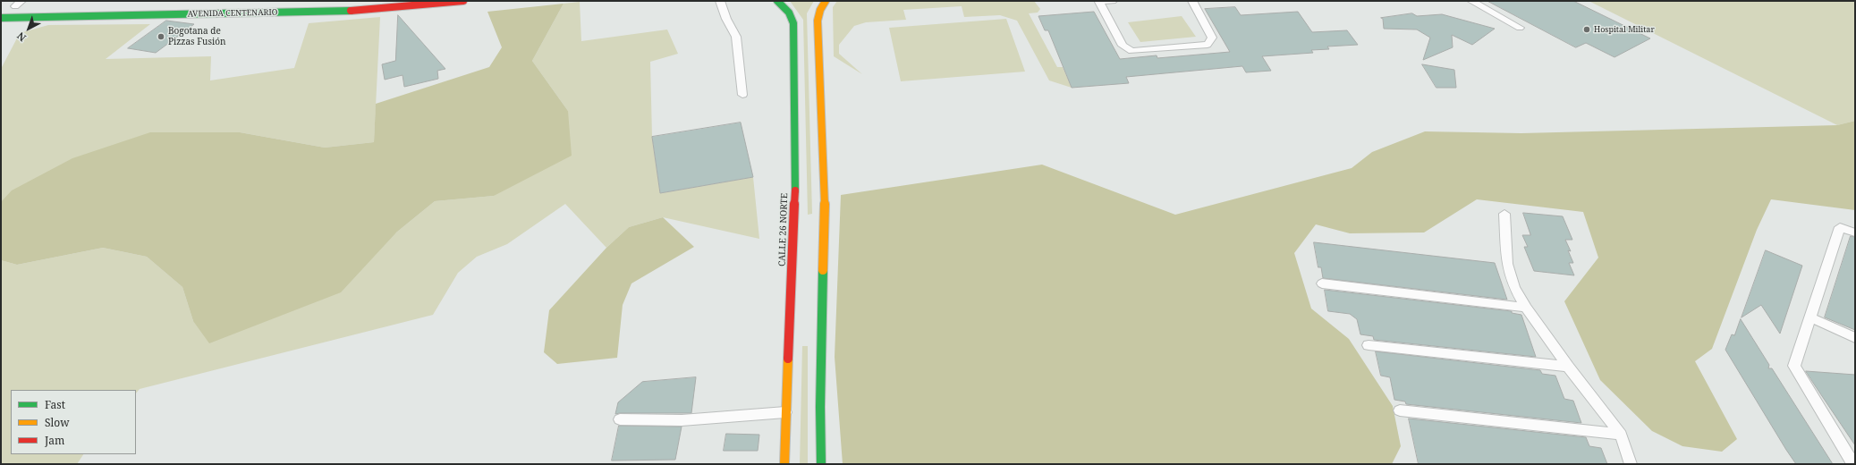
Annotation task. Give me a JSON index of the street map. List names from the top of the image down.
{
  "streets": {
    "street": ["AVENIDA CENTENARIO", "CALLE 26 NORTE"]
  },
  "places": ["Hospital Militar", "Bogotana de Pizzas Fusión"],
  "legend": ["Fast", "Slow", "Jam"],
  "north": "bottom left"
}
